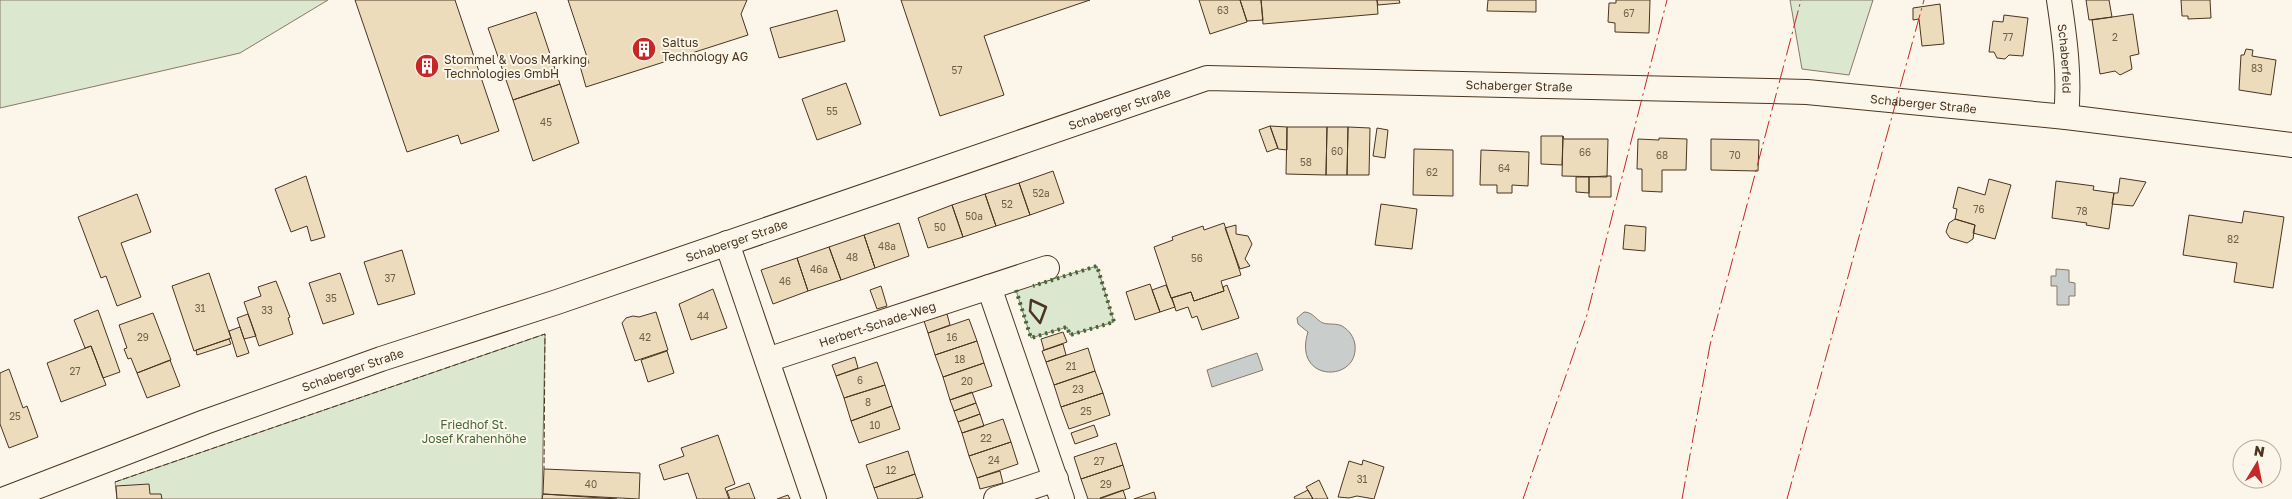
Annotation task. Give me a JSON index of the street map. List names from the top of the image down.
{
  "streets": {
    "street": ["Schaberfeld", "Schaberger Straße", "Herbert-Schade-Weg"]
  },
  "crossings": [
    ["Schaberfeld", "Schaberger Straße"]
  ],
  "parks": ["Friedhof St. Josef Krahenhöhe"],
  "places": {
    "building": ["Saltus Technology AG", "Stommel & Voos Marking Technologies GmbH"]
  },
  "house_numbers": [
    "63",
    "67",
    "77",
    "2",
    "83",
    "57",
    "55",
    "45",
    "60",
    "66",
    "68",
    "70",
    "58",
    "64",
    "62",
    "52a",
    "52",
    "76",
    "78",
    "50a",
    "50",
    "82",
    "48a",
    "48",
    "56",
    "46a",
    "37",
    "46",
    "35",
    "31",
    "33",
    "44",
    "29",
    "42",
    "16",
    "18",
    "21",
    "27",
    "6",
    "20",
    "23",
    "8",
    "25",
    "25",
    "10",
    "22",
    "24",
    "27",
    "12",
    "31",
    "40",
    "29"
  ],
  "north": "top"
}
